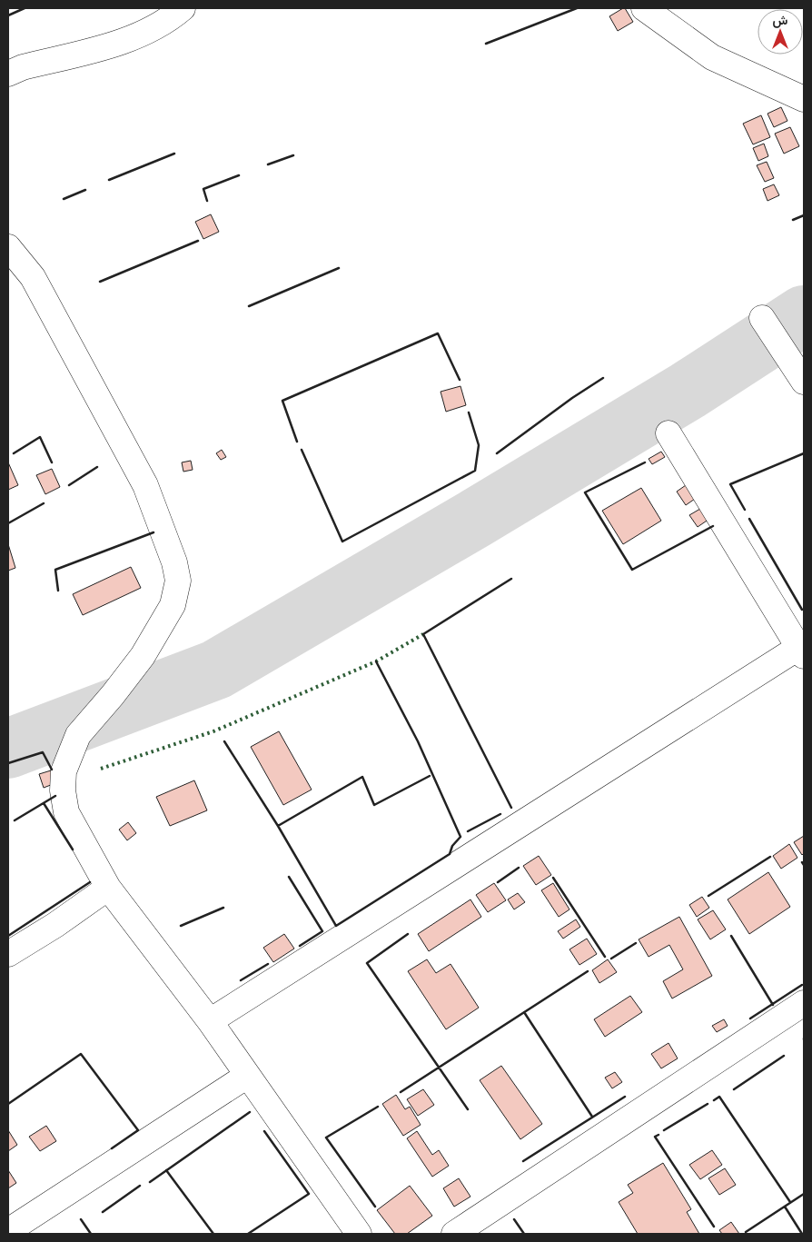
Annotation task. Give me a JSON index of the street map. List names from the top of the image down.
{
  "north": "top"
}
